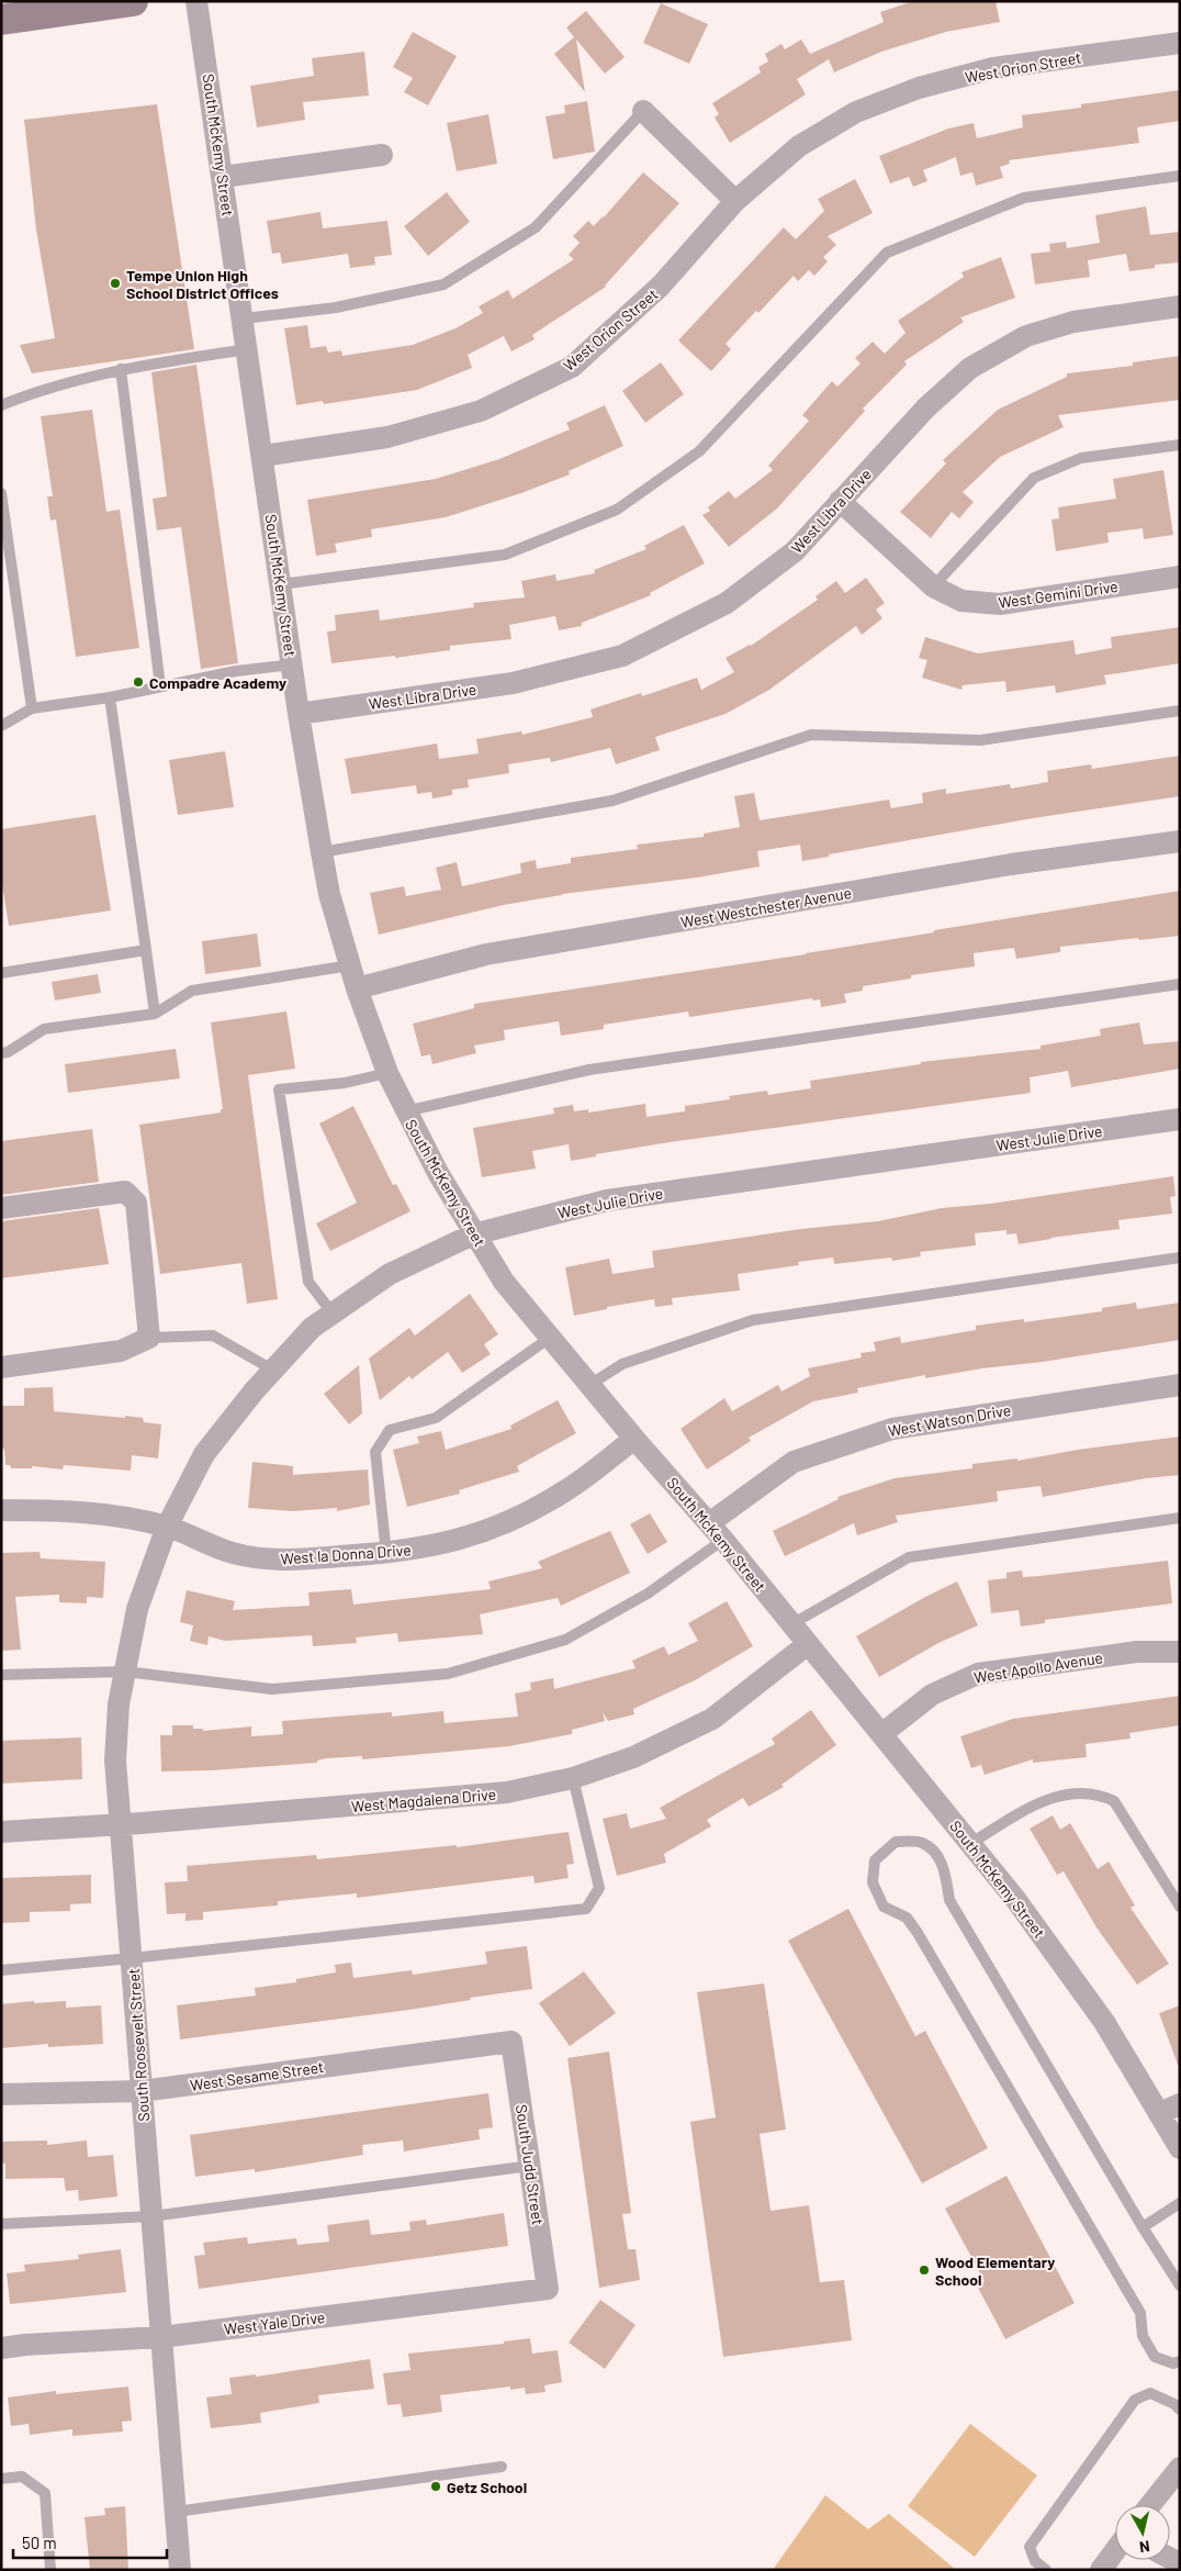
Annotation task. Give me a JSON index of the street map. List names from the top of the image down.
{
  "streets": {
    "street": [
      "West Orion Street",
      "South McKemy Street",
      "West Libra Drive",
      "West Gemini Drive",
      "West Westchester Avenue",
      "West Julie Drive",
      "West Watson Drive",
      "West la Donna Drive",
      "West Apollo Avenue",
      "West Magdalena Drive",
      "South Roosevelt Street",
      "West Sesame Street",
      "South Judd Street",
      "West Yale Drive"
    ]
  },
  "crossings": [
    ["West Orion Street", "South McKemy Street"],
    ["South McKemy Street", "West Libra Drive"],
    ["South McKemy Street", "West Westchester Avenue"],
    ["South McKemy Street", "West Julie Drive"],
    ["South McKemy Street", "West Watson Drive"],
    ["South McKemy Street", "West la Donna Drive"],
    ["South McKemy Street", "West Apollo Avenue"],
    ["South McKemy Street", "West Magdalena Drive"],
    ["West Libra Drive", "West Gemini Drive"],
    ["West Julie Drive", "West la Donna Drive"],
    ["West Julie Drive", "South Roosevelt Street"],
    ["West la Donna Drive", "South Roosevelt Street"],
    ["West Magdalena Drive", "South Roosevelt Street"],
    ["South Roosevelt Street", "West Sesame Street"],
    ["South Roosevelt Street", "West Yale Drive"],
    ["West Sesame Street", "South Judd Street"],
    ["South Judd Street", "West Yale Drive"]
  ],
  "places": [
    "Tempe Union High School District Offices",
    "Compadre Academy",
    "Wood Elementary School",
    "Getz School"
  ],
  "scale_bar": "50 m",
  "north": "bottom"
}
